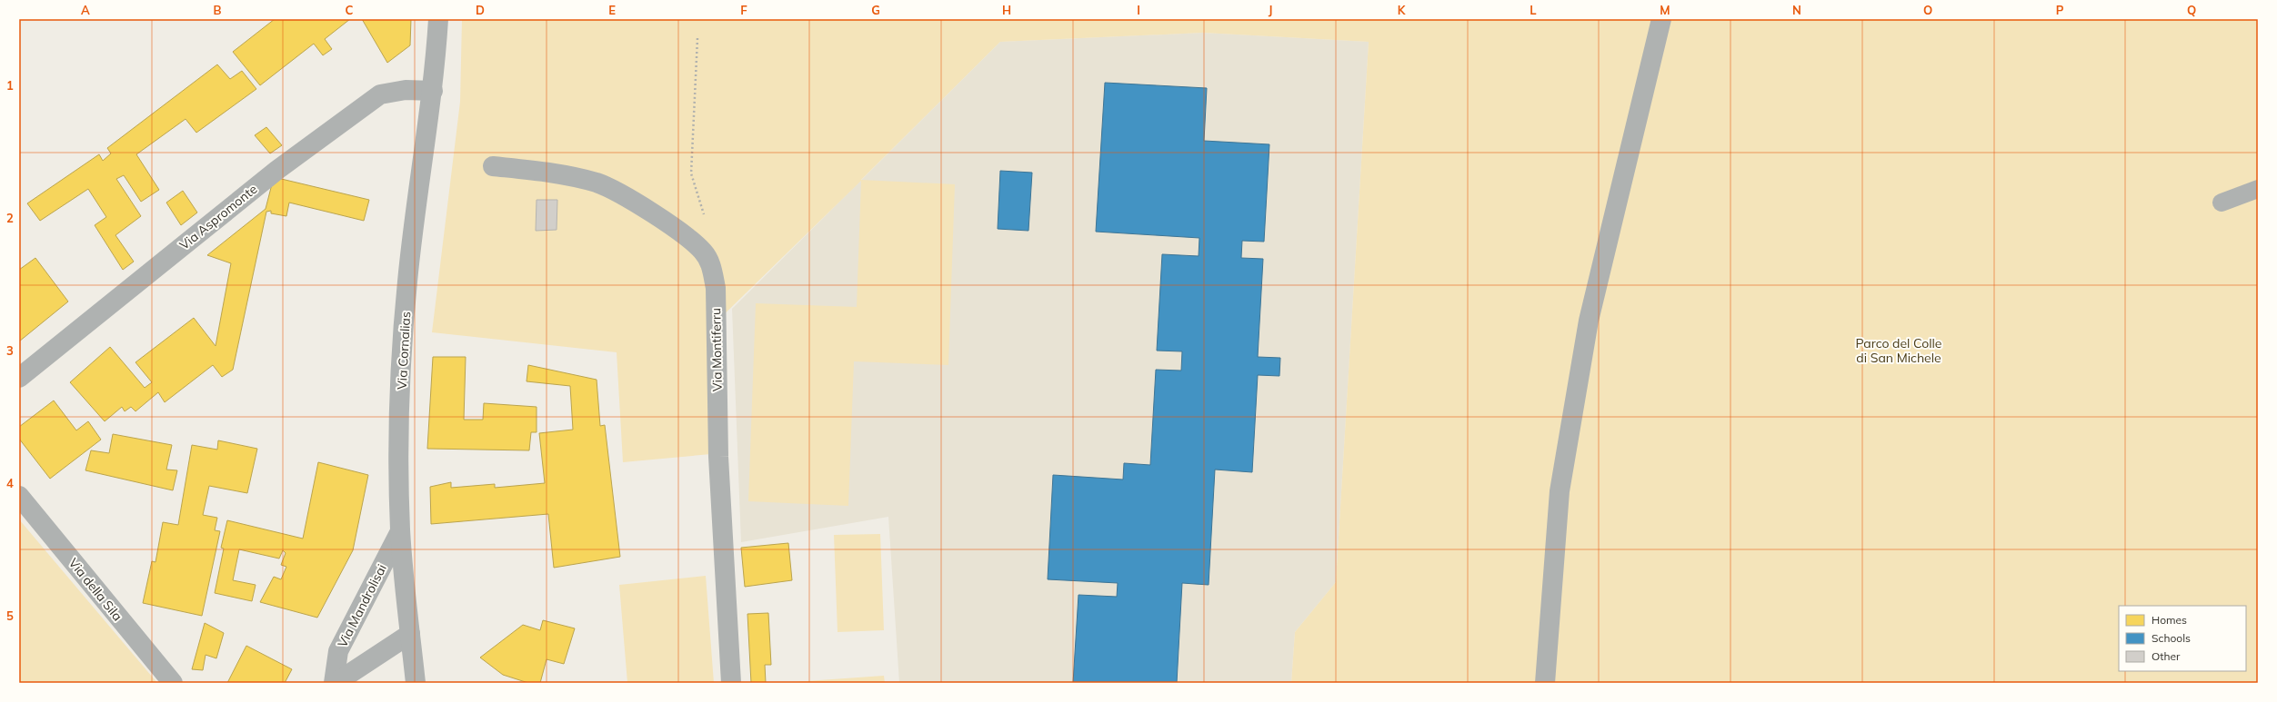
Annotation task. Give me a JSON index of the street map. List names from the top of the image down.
{
  "streets": {
    "street": [
      "Via Aspromonte",
      "Via Montiferru",
      "Via Cornalias",
      "Via della Sila",
      "Via Mandrolisai"
    ]
  },
  "crossings": [
    ["Via Aspromonte", "Via Cornalias"],
    ["Via Cornalias", "Via Mandrolisai"]
  ],
  "parks": ["Parco del Colle di San Michele"],
  "legend": ["Homes", "Schools", "Other"],
  "grid": {
    "columns": [
      "A",
      "B",
      "C",
      "D",
      "E",
      "F",
      "G",
      "H",
      "I",
      "J",
      "K",
      "L",
      "M",
      "N",
      "O",
      "P",
      "Q"
    ],
    "rows": [
      "1",
      "2",
      "3",
      "4",
      "5"
    ]
  }
}
